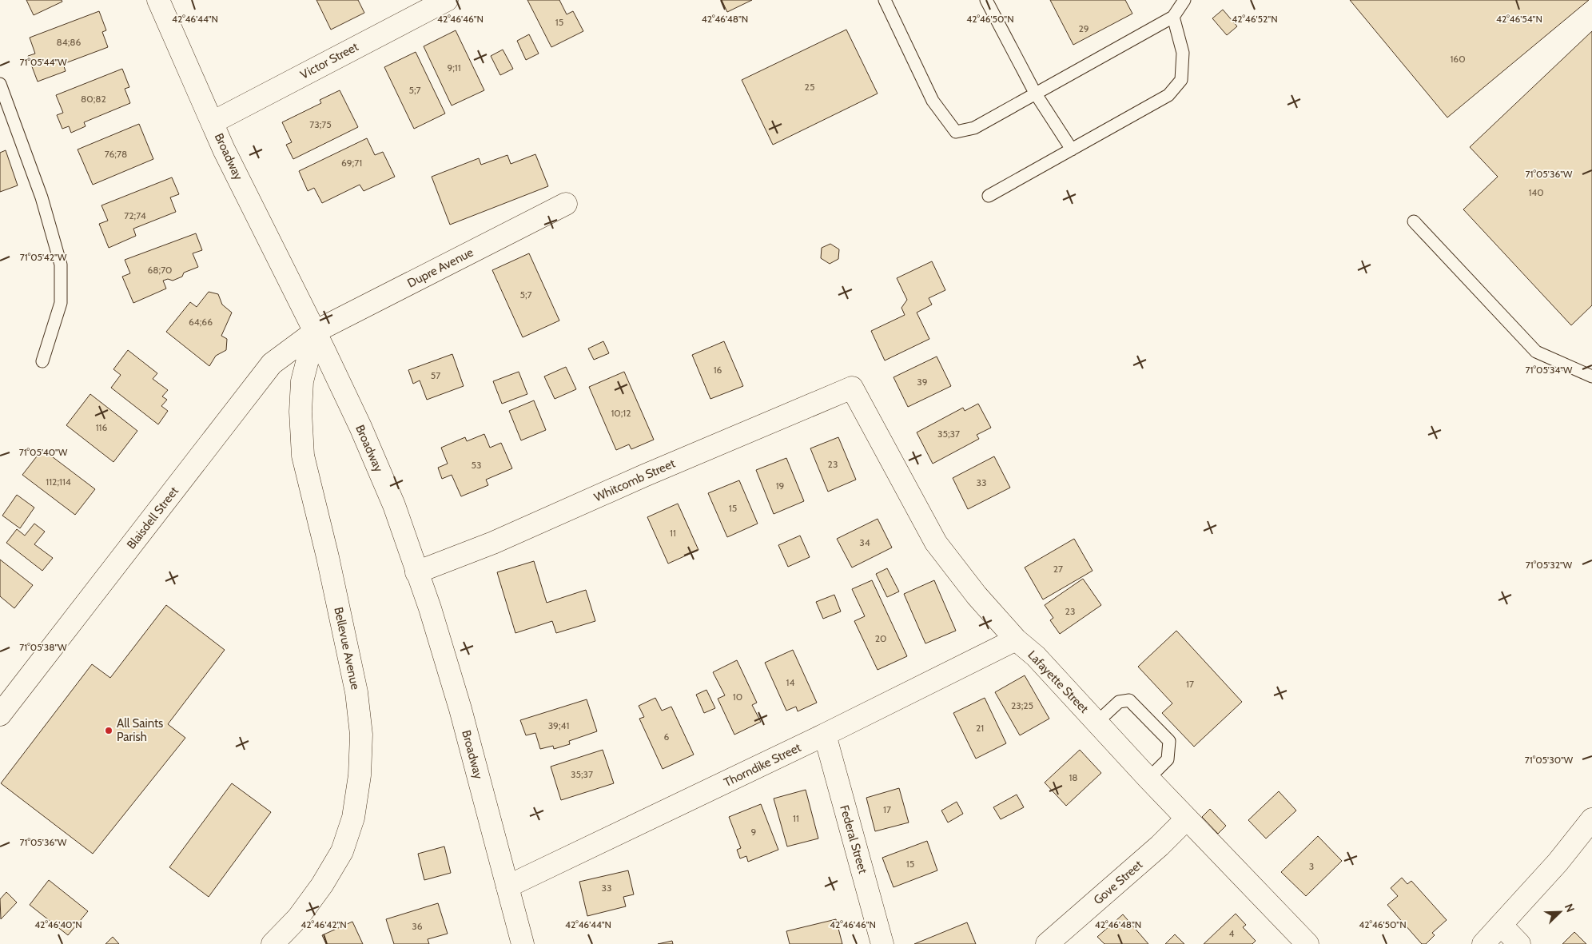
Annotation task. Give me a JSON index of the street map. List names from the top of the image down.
{
  "streets": {
    "street": [
      "Victor Street",
      "Broadway",
      "Dupre Avenue",
      "Whitcomb Street",
      "Blaisdell Street",
      "Bellevue Avenue",
      "Lafayette Street",
      "Thorndike Street",
      "Federal Street",
      "Gove Street"
    ]
  },
  "crossings": [
    ["Victor Street", "Broadway"],
    ["Broadway", "Dupre Avenue"],
    ["Broadway", "Whitcomb Street"],
    ["Broadway", "Blaisdell Street"],
    ["Broadway", "Bellevue Avenue"],
    ["Broadway", "Thorndike Street"],
    ["Dupre Avenue", "Blaisdell Street"],
    ["Dupre Avenue", "Bellevue Avenue"],
    ["Whitcomb Street", "Lafayette Street"],
    ["Blaisdell Street", "Bellevue Avenue"],
    ["Lafayette Street", "Thorndike Street"],
    ["Lafayette Street", "Gove Street"],
    ["Thorndike Street", "Federal Street"]
  ],
  "places": ["All Saints Parish"],
  "house_numbers": [
    "15",
    "29",
    "84;86",
    "160",
    "9;11",
    "25",
    "5;7",
    "80;82",
    "73;75",
    "76;78",
    "69;71",
    "140",
    "72;74",
    "68;70",
    "5;7",
    "64;66",
    "16",
    "57",
    "39",
    "10;12",
    "116",
    "35;37",
    "23",
    "53",
    "112;114",
    "33",
    "19",
    "15",
    "11",
    "34",
    "27",
    "23",
    "20",
    "14",
    "17",
    "10",
    "23;25",
    "39;41",
    "21",
    "6",
    "35;37",
    "18",
    "17",
    "11",
    "9",
    "15",
    "3",
    "33",
    "36",
    "4"
  ],
  "north": "top right",
  "coordinates": [
    "42°46'52\"N",
    "42°46'54\"N",
    "42°46'44\"N",
    "42°46'46\"N",
    "42°46'48\"N",
    "42°46'50\"N",
    "71°05'44\"W",
    "71°05'36\"W",
    "71°05'42\"W",
    "71°05'34\"W",
    "71°05'40\"W",
    "71°05'32\"W",
    "71°05'38\"W",
    "71°05'30\"W",
    "42°46'40\"N",
    "42°46'42\"N"
  ]
}
